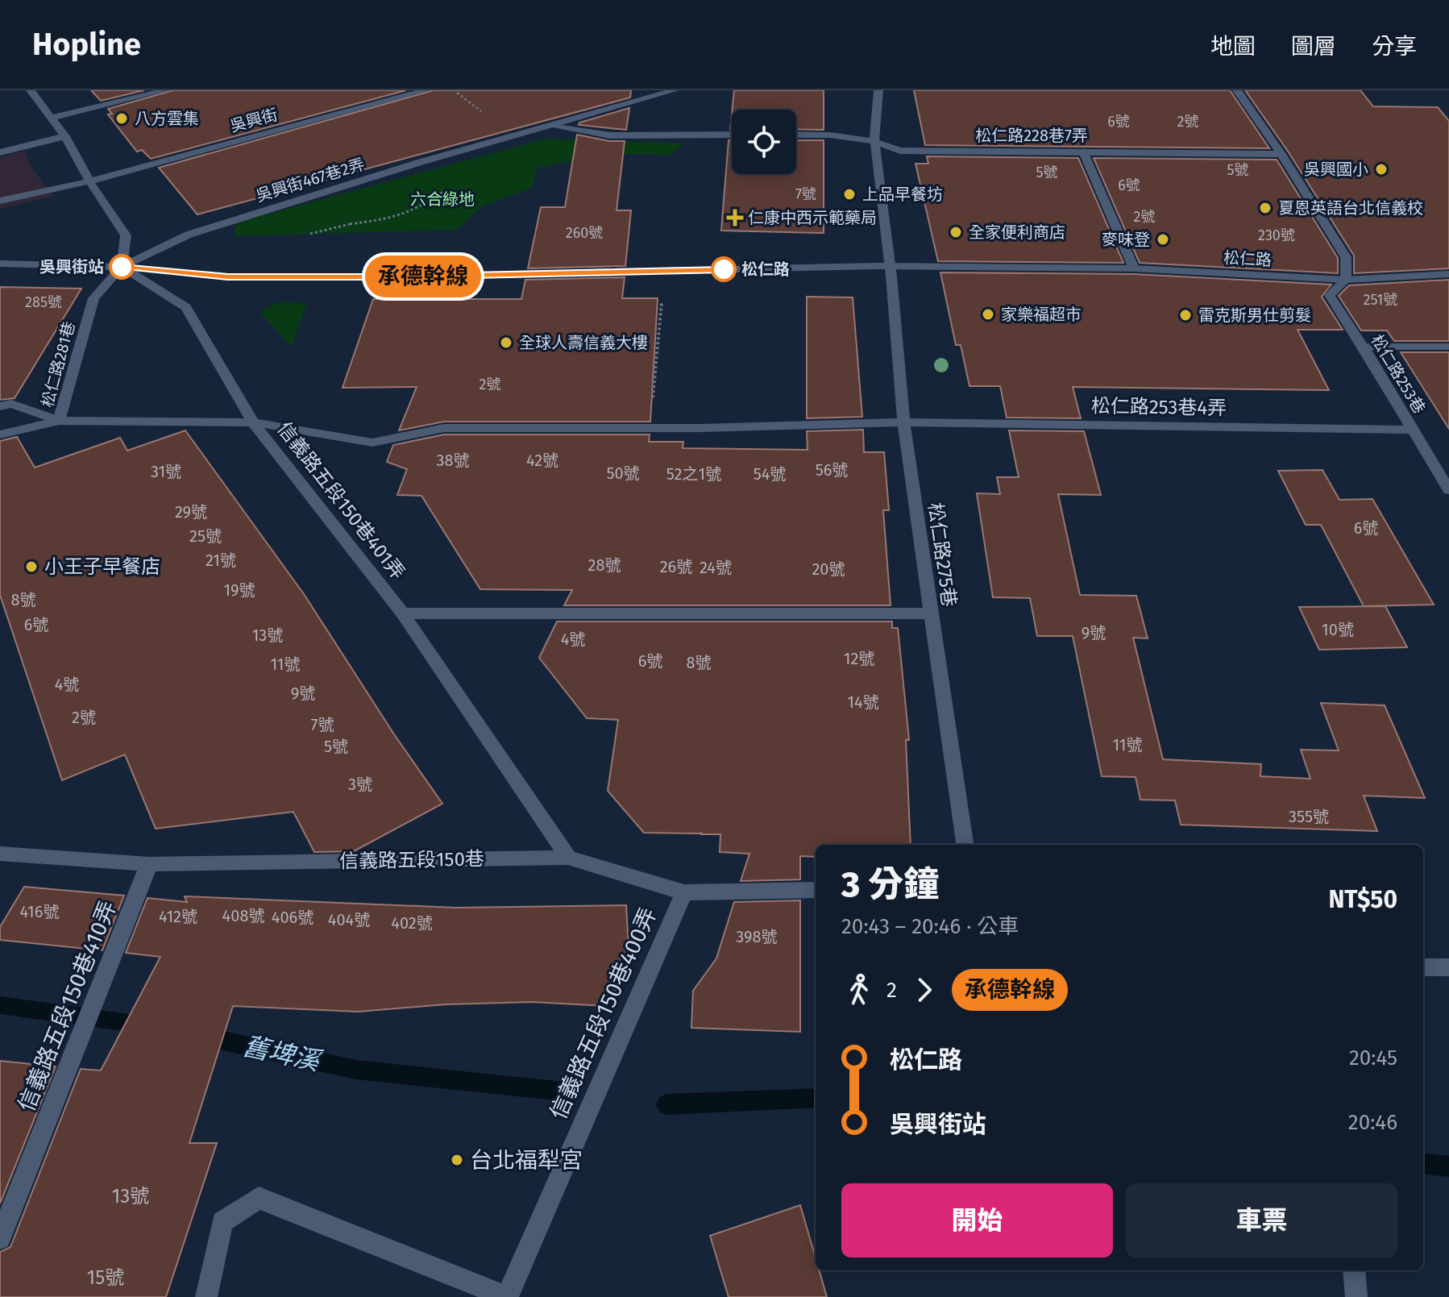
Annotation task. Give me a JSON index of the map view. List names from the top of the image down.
{
  "streets": {
    "street": [
      "吳興街",
      "松仁路228巷7弄",
      "吳興街467巷2弄",
      "松仁路",
      "松仁路281巷",
      "松仁路253巷",
      "松仁路253巷4弄",
      "信義路五段150巷401弄",
      "松仁路275巷",
      "信義路五段150巷",
      "信義路五段150巷410弄",
      "信義路五段150巷400弄"
    ]
  },
  "crossings": [
    ["松仁路228巷7弄", "松仁路275巷"],
    ["吳興街467巷2弄", "松仁路"],
    ["吳興街467巷2弄", "松仁路281巷"],
    ["松仁路", "松仁路281巷"],
    ["松仁路", "松仁路253巷"],
    ["松仁路", "松仁路275巷"],
    ["松仁路253巷", "松仁路253巷4弄"],
    ["松仁路253巷4弄", "信義路五段150巷401弄"],
    ["松仁路253巷4弄", "松仁路275巷"],
    ["信義路五段150巷401弄", "松仁路275巷"],
    ["信義路五段150巷401弄", "信義路五段150巷"],
    ["信義路五段150巷", "信義路五段150巷410弄"],
    ["信義路五段150巷", "信義路五段150巷400弄"]
  ],
  "water": ["舊埤溪"],
  "parks": ["六合綠地"],
  "places": {
    "other": [
      "八方雲集",
      "吳興國小",
      "上品早餐坊",
      "夏恩英語台北信義校",
      "全家便利商店",
      "麥味登",
      "吳興街站",
      "松仁路",
      "家樂福超市",
      "雷克斯男仕剪髮",
      "全球人壽信義大樓",
      "小王子早餐店",
      "台北福犁宮"
    ],
    "health": ["仁康中西示範藥局"]
  },
  "lines": ["bus line 承德幹線"],
  "house_numbers": [
    "6號",
    "2號",
    "5號",
    "5號",
    "6號",
    "7號",
    "2號",
    "260號",
    "230號",
    "251號",
    "285號",
    "2號",
    "38號",
    "42號",
    "56號",
    "31號",
    "50號",
    "52之1號",
    "54號",
    "29號",
    "6號",
    "25號",
    "21號",
    "28號",
    "26號",
    "24號",
    "20號",
    "19號",
    "8號",
    "6號",
    "10號",
    "9號",
    "13號",
    "4號",
    "12號",
    "6號",
    "8號",
    "11號",
    "4號",
    "9號",
    "14號",
    "2號",
    "7號",
    "11號",
    "5號",
    "3號",
    "355號",
    "416號",
    "408號",
    "412號",
    "406號",
    "404號",
    "402號",
    "398號",
    "13號",
    "15號"
  ],
  "page": {
    "header": "Hopline",
    "nav": ["地圖", "圖層", "分享"],
    "on_map": "承德幹線",
    "heading": ["3 分鐘", "20:43 – 20:46 · 公車", "NT$50"],
    "legs": ["2", "承德幹線"],
    "list": [
      {
        "name": "松仁路",
        "value": "20:45"
      },
      {
        "name": "吳興街站",
        "value": "20:46"
      }
    ],
    "buttons": ["開始", "車票"]
  }
}
